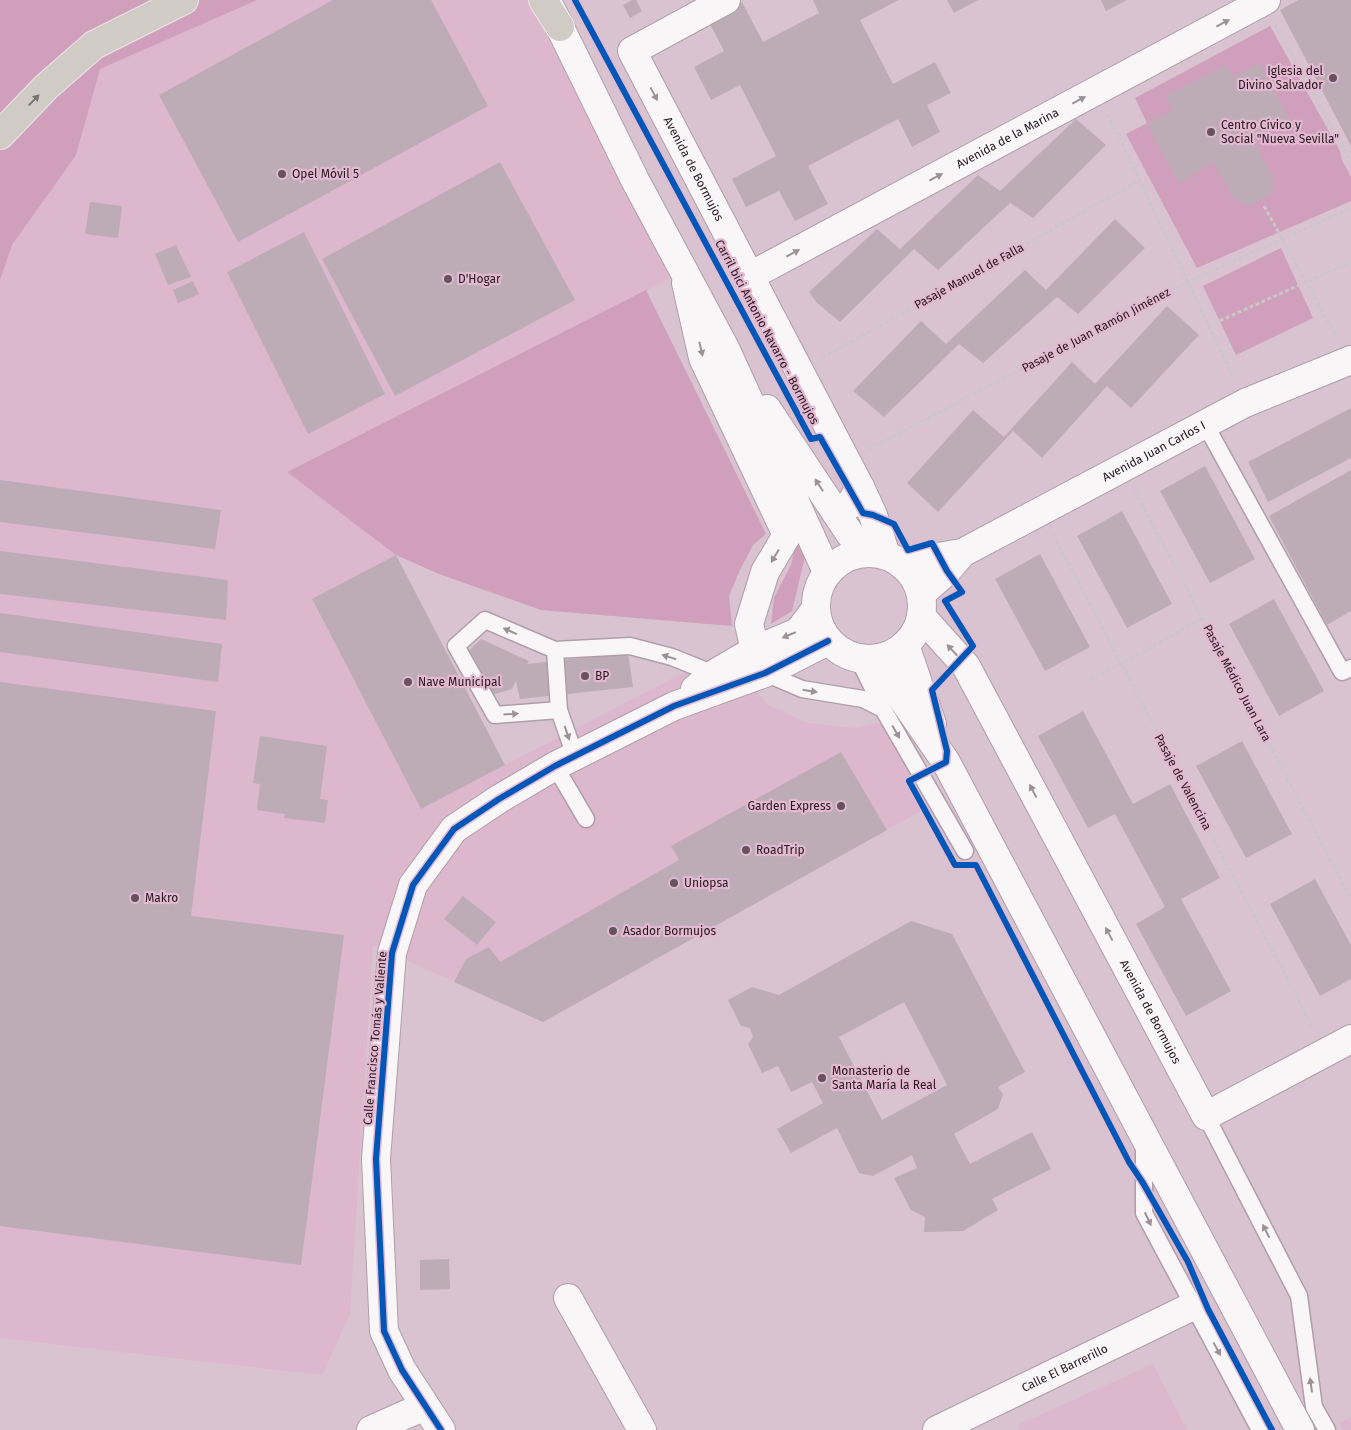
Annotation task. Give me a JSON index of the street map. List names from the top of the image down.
{
  "streets": {
    "street": [
      "Avenida de la Marina",
      "Avenida de Bormujos",
      "Avenida Juan Carlos I",
      "Calle Francisco Tomás y Valiente",
      "Calle El Barrerillo"
    ],
    "path": [
      "Pasaje Manuel de Falla",
      "Pasaje de Juan Ramón Jiménez",
      "Pasaje Médico Juan Lara",
      "Pasaje de Valencina"
    ],
    "cycle path": ["Carril bici Antonio Navarro - Bormujos"]
  },
  "crossings": [
    ["Avenida de la Marina", "Avenida de Bormujos"],
    ["Avenida de Bormujos", "Pasaje Manuel de Falla"],
    ["Avenida de Bormujos", "Pasaje de Juan Ramón Jiménez"],
    ["Avenida de Bormujos", "Avenida Juan Carlos I"],
    ["Avenida de Bormujos", "Calle Francisco Tomás y Valiente"],
    ["Avenida Juan Carlos I", "Pasaje Médico Juan Lara"],
    ["Avenida Juan Carlos I", "Pasaje de Valencina"],
    ["Avenida Juan Carlos I", "Calle Francisco Tomás y Valiente"]
  ],
  "one_way": ["Avenida de la Marina"],
  "places": [
    "Iglesia del Divino Salvador",
    "Centro Cívico y Social \"Nueva Sevilla\"",
    "Opel Móvil 5",
    "D'Hogar",
    "BP",
    "Nave Municipal",
    "Garden Express",
    "RoadTrip",
    "Uniopsa",
    "Makro",
    "Asador Bormujos",
    "Monasterio de Santa María la Real"
  ]
}
